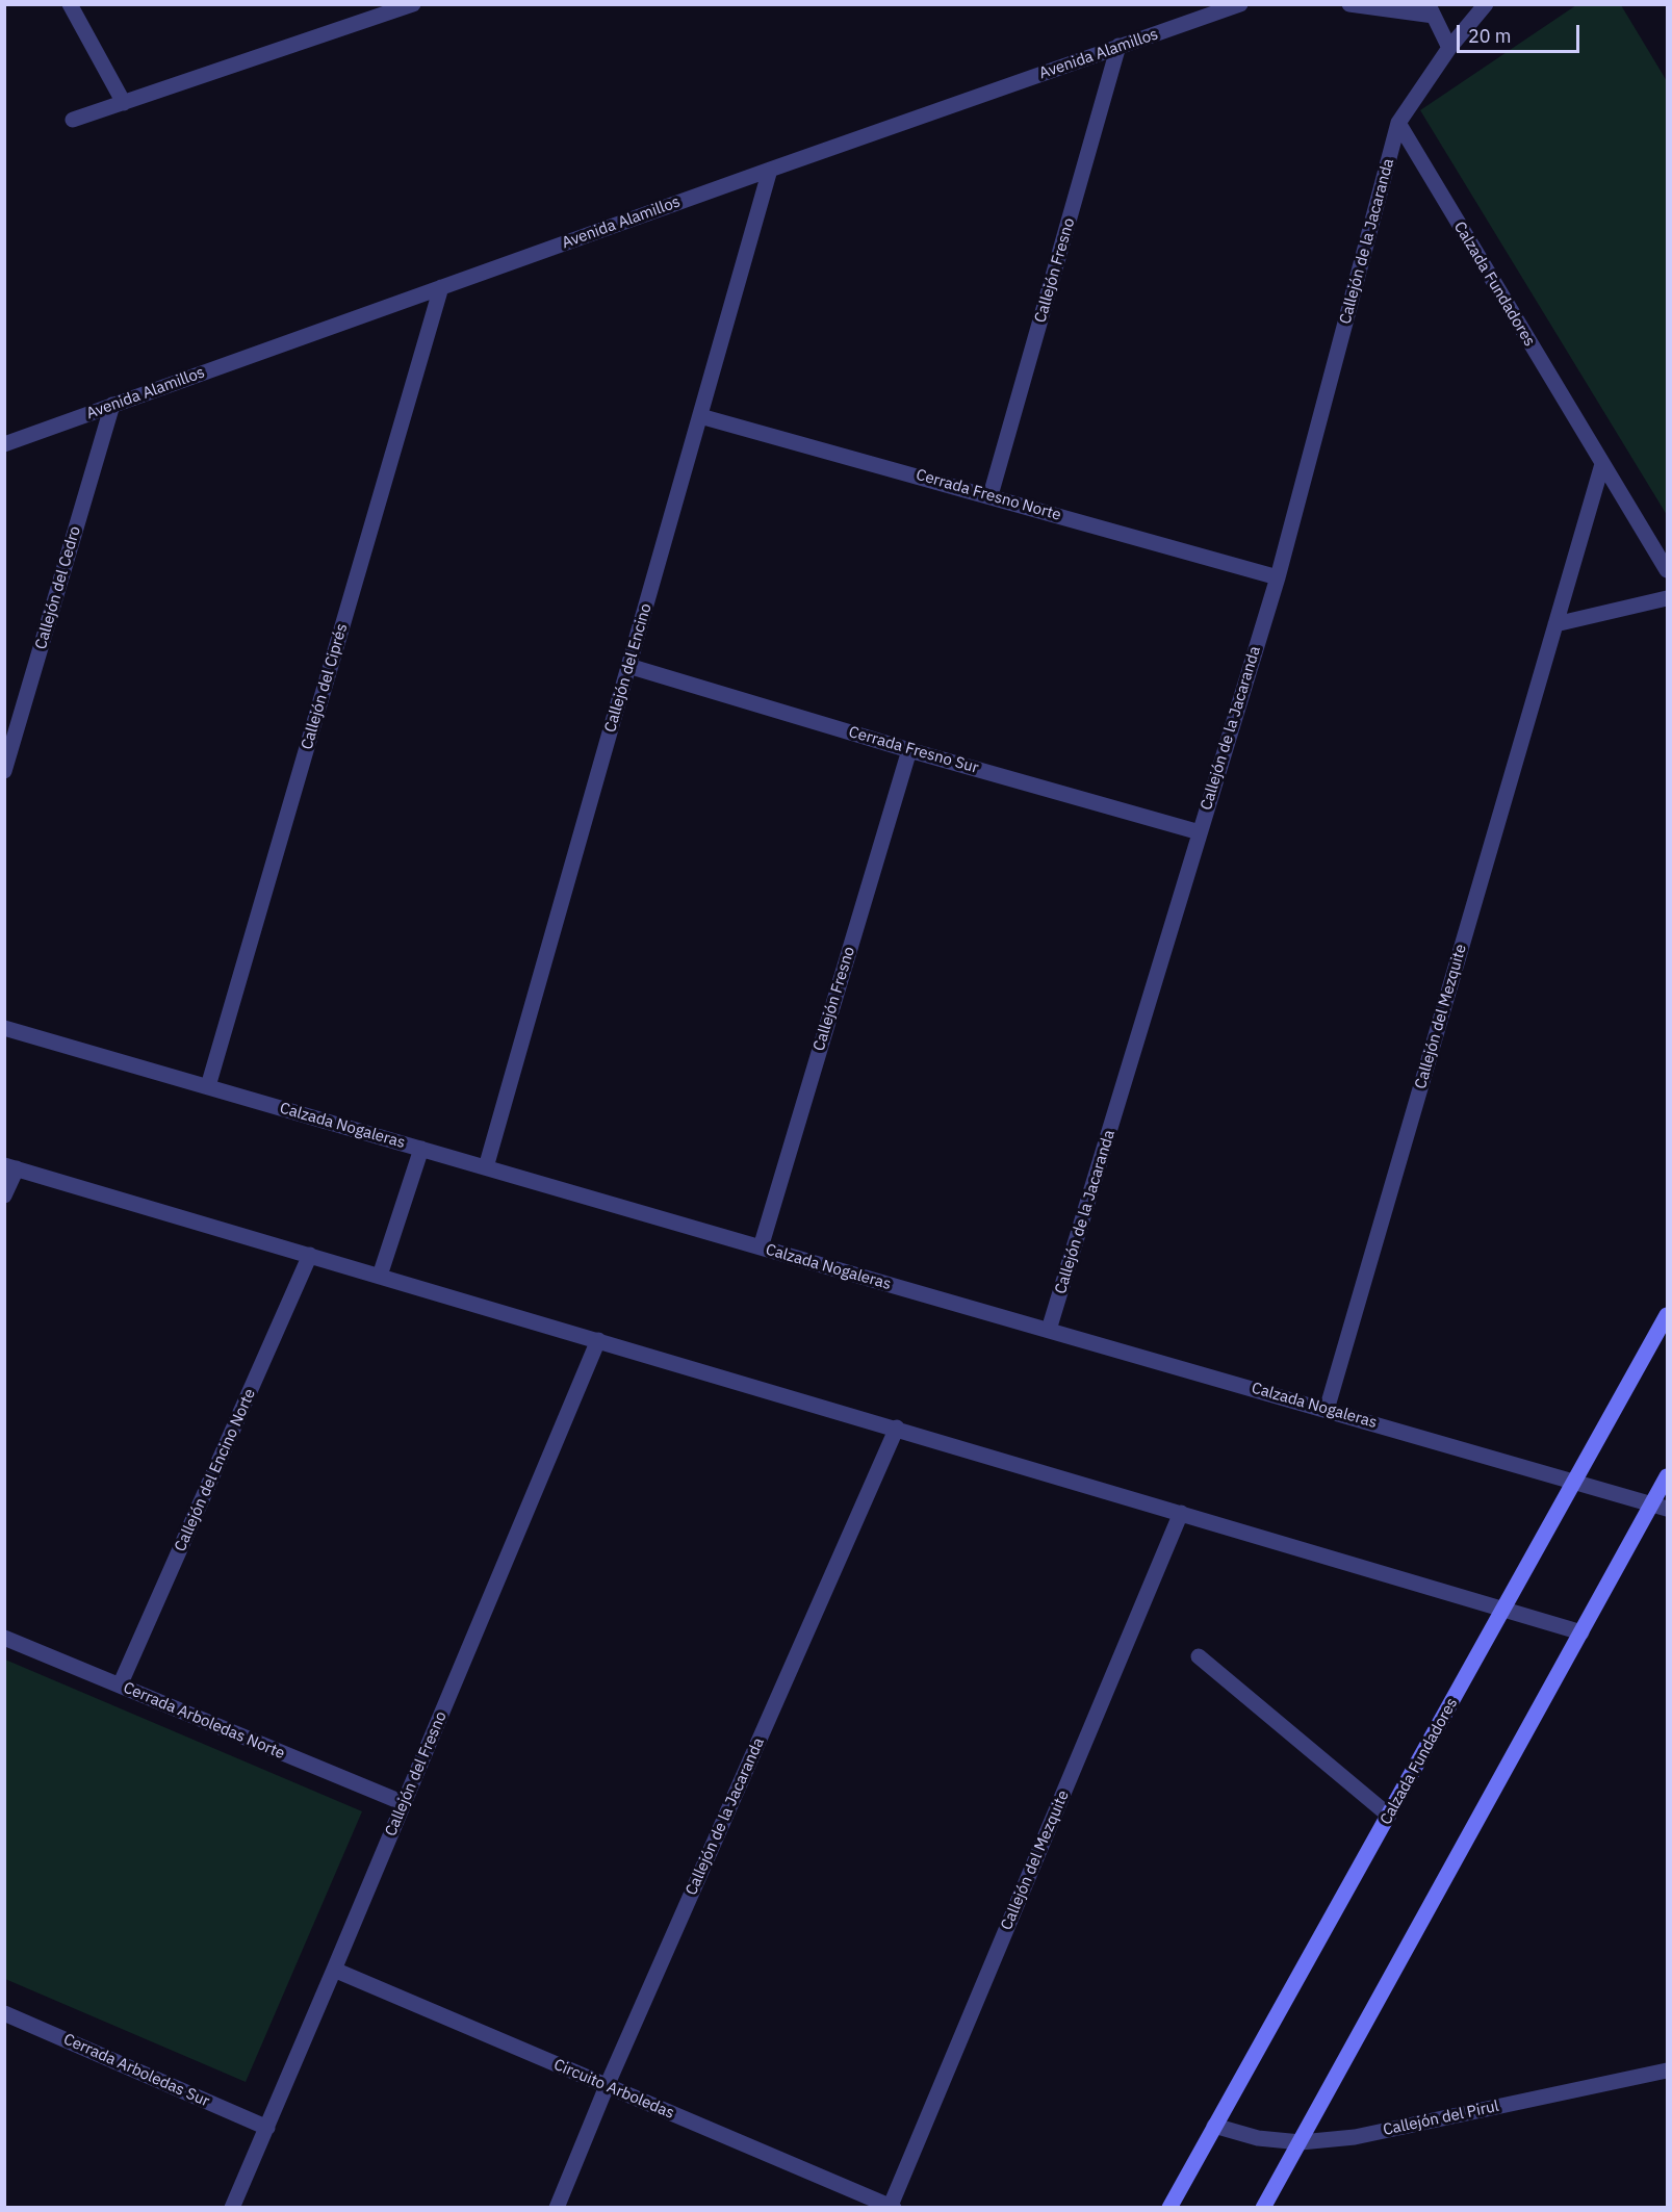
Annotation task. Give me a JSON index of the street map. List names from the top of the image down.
{
  "streets": {
    "main road": ["Calzada Fundadores"],
    "street": [
      "Avenida Alamillos",
      "Callejón de la Jacaranda",
      "Callejón Fresno",
      "Cerrada Fresno Norte",
      "Callejón del Cedro",
      "Callejón del Encino",
      "Callejón del Ciprés",
      "Cerrada Fresno Sur",
      "Callejón del Mezquite",
      "Calzada Nogaleras",
      "Callejón del Encino Norte",
      "Cerrada Arboledas Norte",
      "Callejón del Fresno",
      "Cerrada Arboledas Sur",
      "Circuito Arboledas",
      "Callejón del Pirul"
    ]
  },
  "crossings": [
    ["Avenida Alamillos", "Callejón Fresno"],
    ["Avenida Alamillos", "Callejón del Cedro"],
    ["Avenida Alamillos", "Callejón del Encino"],
    ["Avenida Alamillos", "Callejón del Ciprés"],
    ["Callejón de la Jacaranda", "Calzada Fundadores"],
    ["Callejón de la Jacaranda", "Cerrada Fresno Norte"],
    ["Callejón de la Jacaranda", "Cerrada Fresno Sur"],
    ["Callejón de la Jacaranda", "Calzada Nogaleras"],
    ["Callejón de la Jacaranda", "Circuito Arboledas"],
    ["Callejón Fresno", "Cerrada Fresno Norte"],
    ["Callejón Fresno", "Cerrada Fresno Sur"],
    ["Callejón Fresno", "Calzada Nogaleras"],
    ["Calzada Fundadores", "Callejón del Mezquite"],
    ["Calzada Fundadores", "Calzada Nogaleras"],
    ["Calzada Fundadores", "Callejón del Pirul"],
    ["Cerrada Fresno Norte", "Callejón del Encino"],
    ["Callejón del Encino", "Cerrada Fresno Sur"],
    ["Callejón del Encino", "Calzada Nogaleras"],
    ["Callejón del Ciprés", "Calzada Nogaleras"],
    ["Callejón del Mezquite", "Calzada Nogaleras"],
    ["Callejón del Mezquite", "Circuito Arboledas"],
    ["Callejón del Encino Norte", "Cerrada Arboledas Norte"],
    ["Cerrada Arboledas Norte", "Callejón del Fresno"],
    ["Callejón del Fresno", "Cerrada Arboledas Sur"],
    ["Callejón del Fresno", "Circuito Arboledas"]
  ],
  "scale_bar": "20 m"
}
